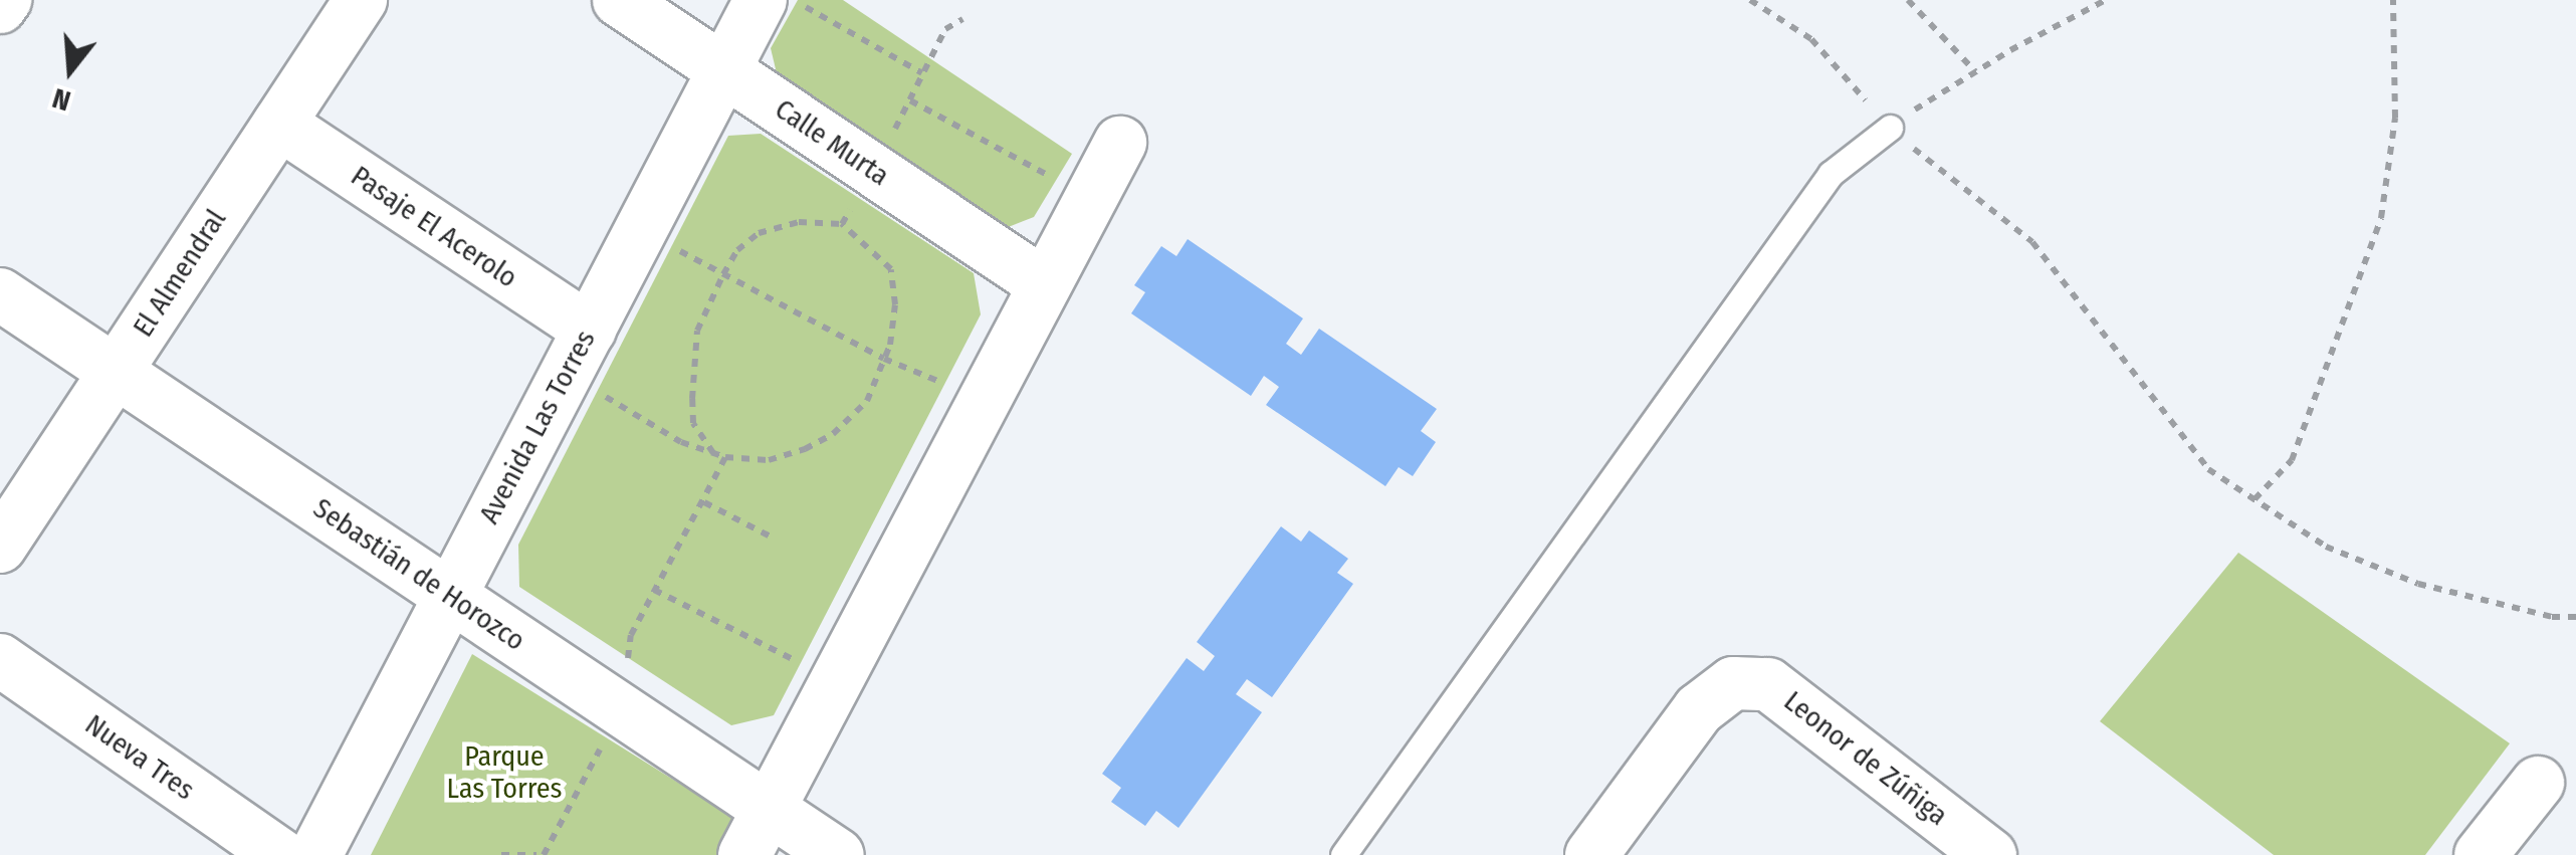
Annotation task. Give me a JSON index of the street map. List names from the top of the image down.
{
  "streets": {
    "street": [
      "Calle Murta",
      "Pasaje El Acerolo",
      "El Almendral",
      "Avenida Las Torres",
      "Sebastián de Horozco",
      "Nueva Tres",
      "Leonor de Zúñiga"
    ]
  },
  "crossings": [
    ["Calle Murta", "Avenida Las Torres"],
    ["Pasaje El Acerolo", "El Almendral"],
    ["Pasaje El Acerolo", "Avenida Las Torres"],
    ["El Almendral", "Sebastián de Horozco"],
    ["Avenida Las Torres", "Sebastián de Horozco"]
  ],
  "parks": ["Parque Las Torres"],
  "north": "bottom"
}
